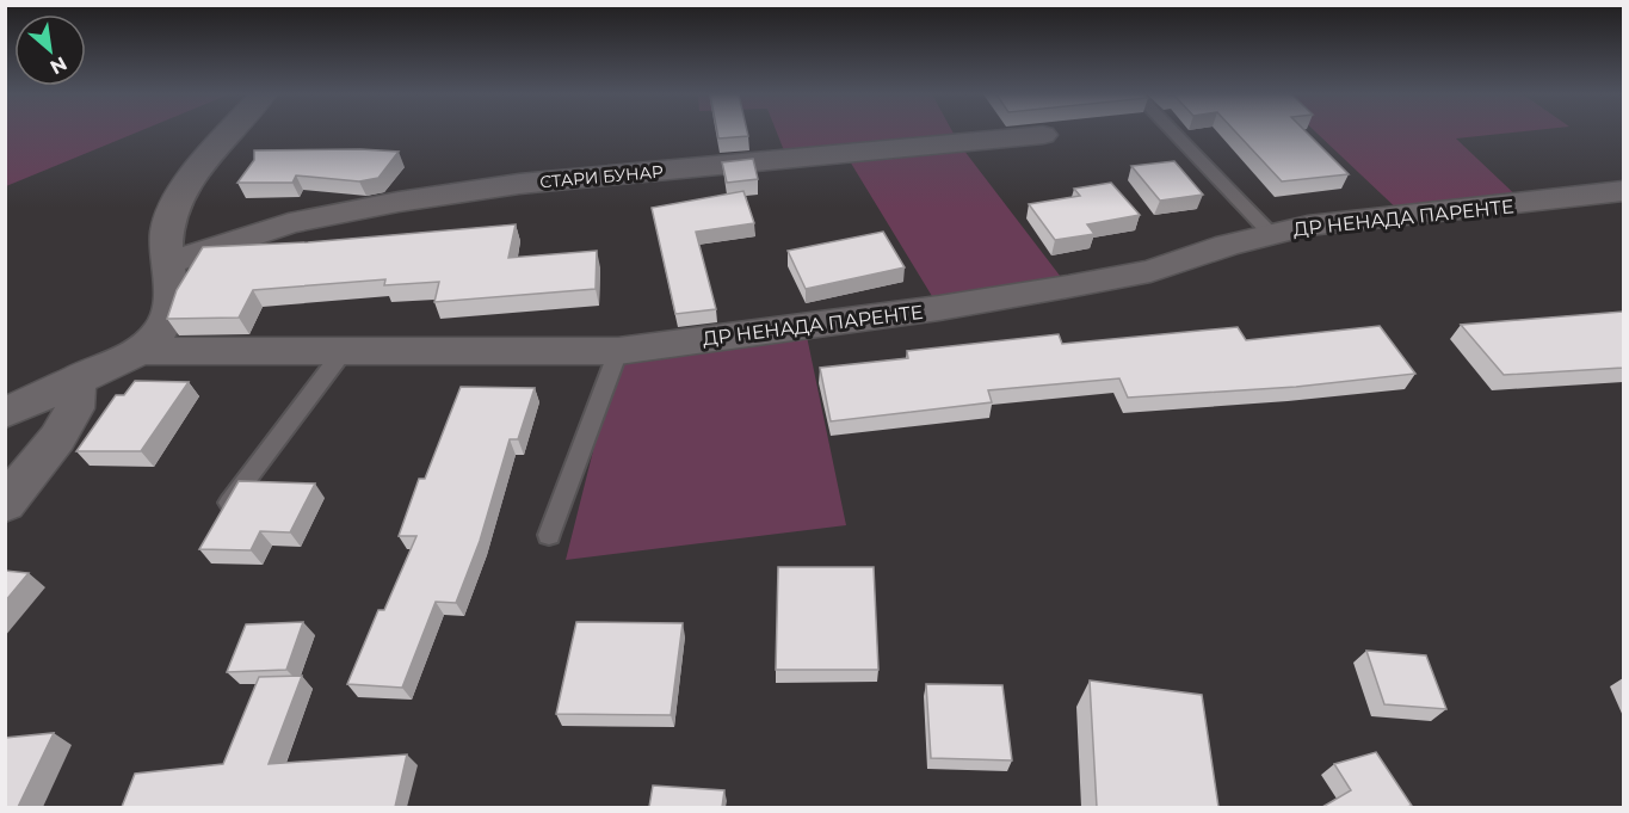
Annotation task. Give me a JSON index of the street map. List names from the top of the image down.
{
  "streets": {
    "street": ["СТАРИ БУНАР", "ДР НЕНАДА ПАРЕНТЕ"]
  },
  "north": "bottom right"
}
